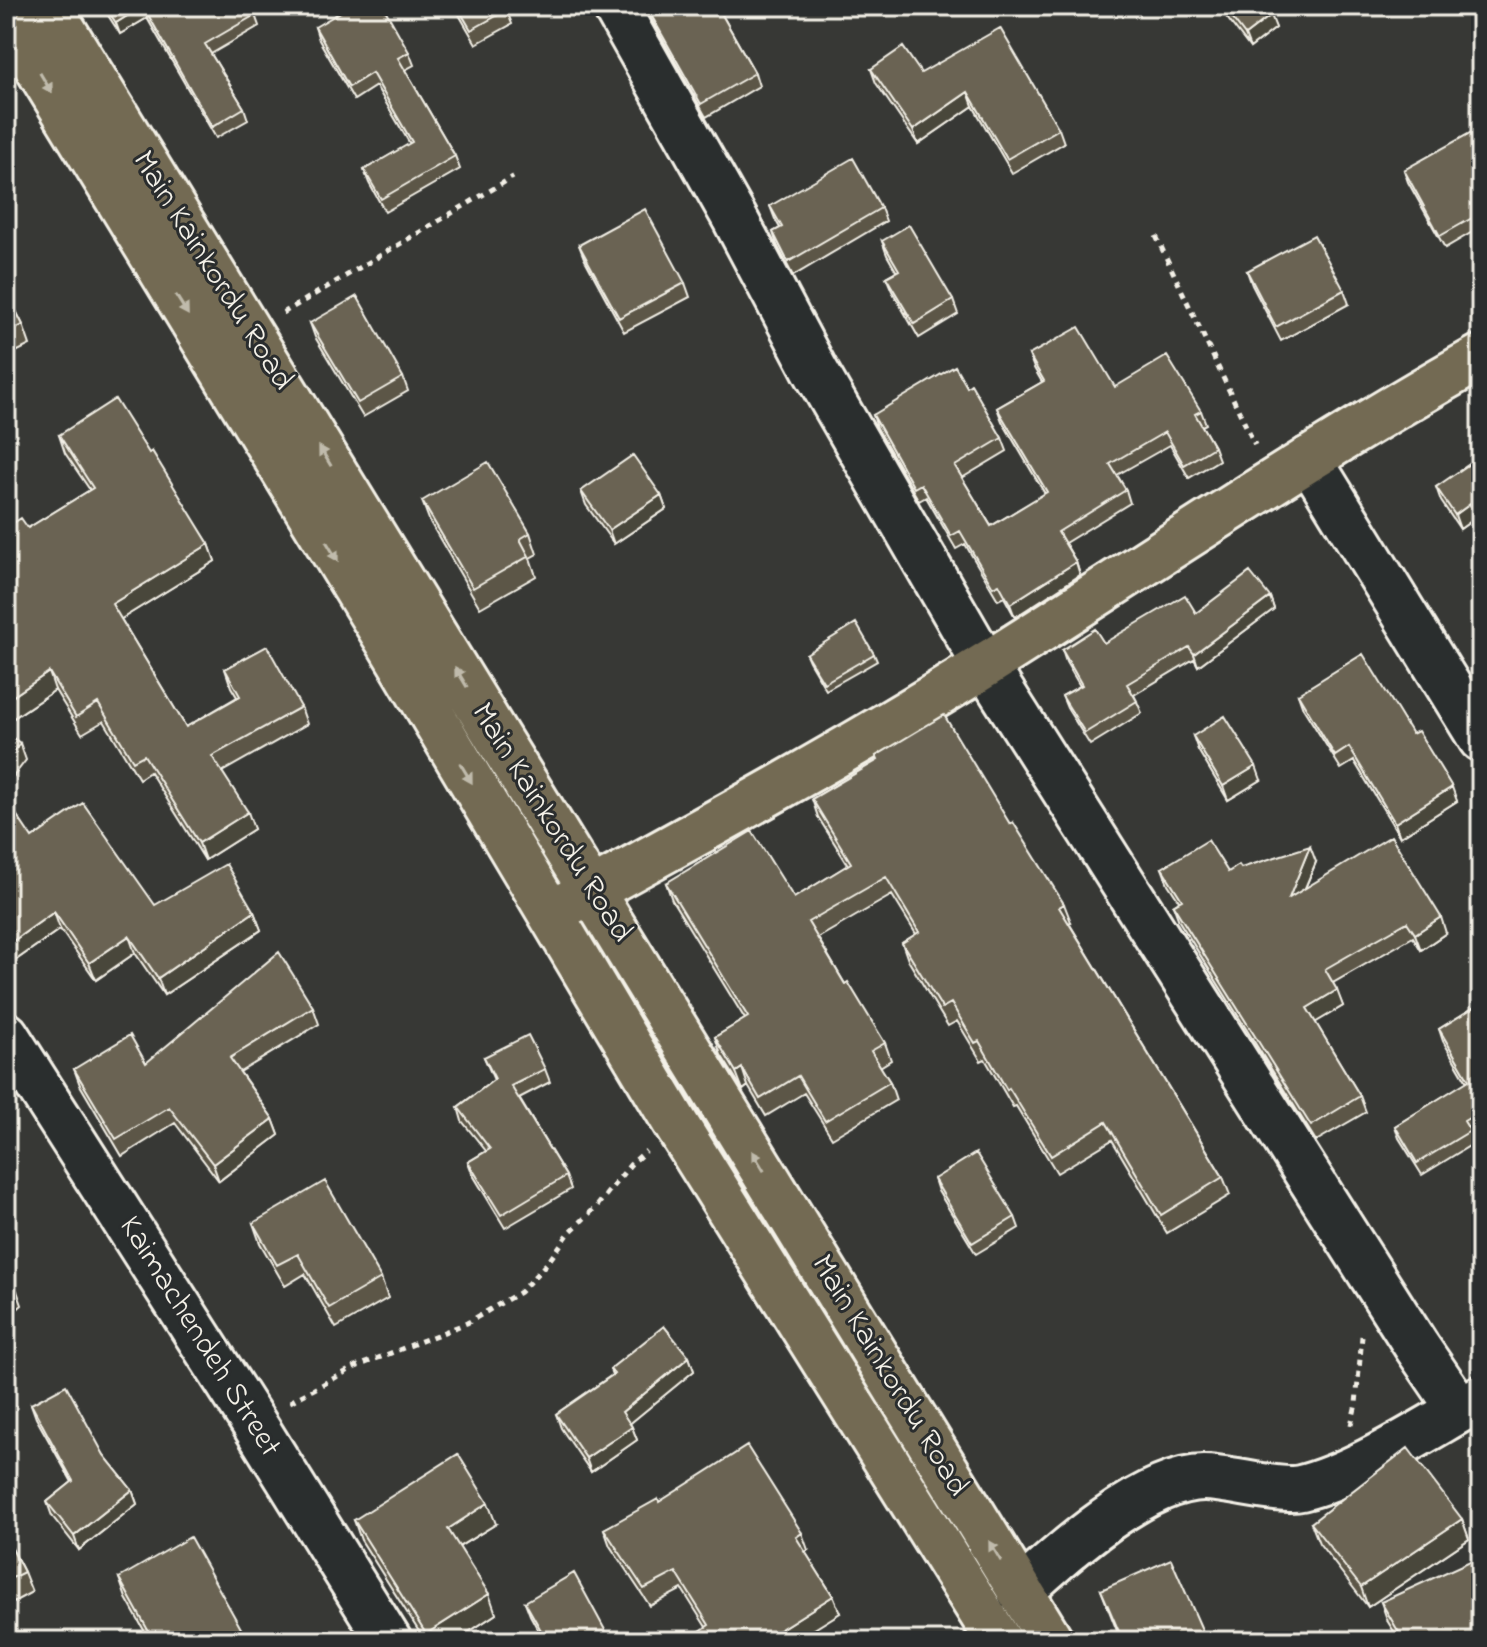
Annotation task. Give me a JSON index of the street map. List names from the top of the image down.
{
  "streets": {
    "main road": ["Main Kainkordu Road"],
    "street": ["Kaimachendeh Street"]
  }
}
